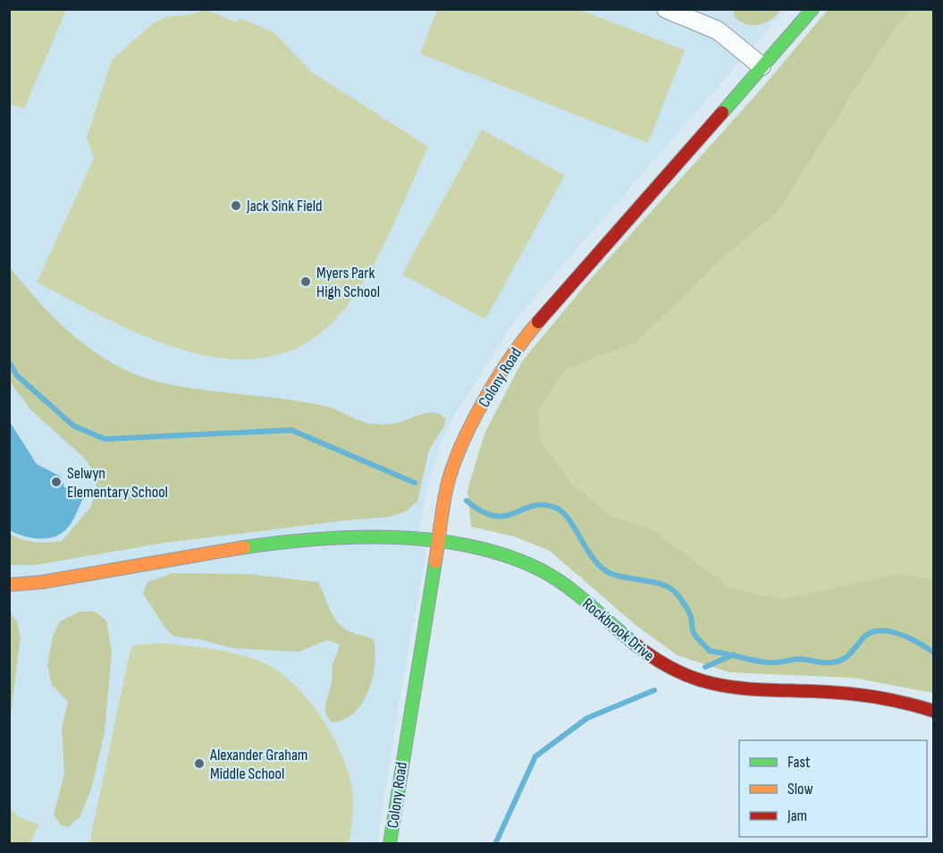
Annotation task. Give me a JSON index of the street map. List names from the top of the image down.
{
  "streets": {
    "street": ["Colony Road", "Rockbrook Drive"]
  },
  "crossings": [
    ["Colony Road", "Rockbrook Drive"]
  ],
  "places": [
    "Jack Sink Field",
    "Myers Park High School",
    "Selwyn Elementary School",
    "Alexander Graham Middle School"
  ],
  "legend": ["Fast", "Slow", "Jam"]
}
